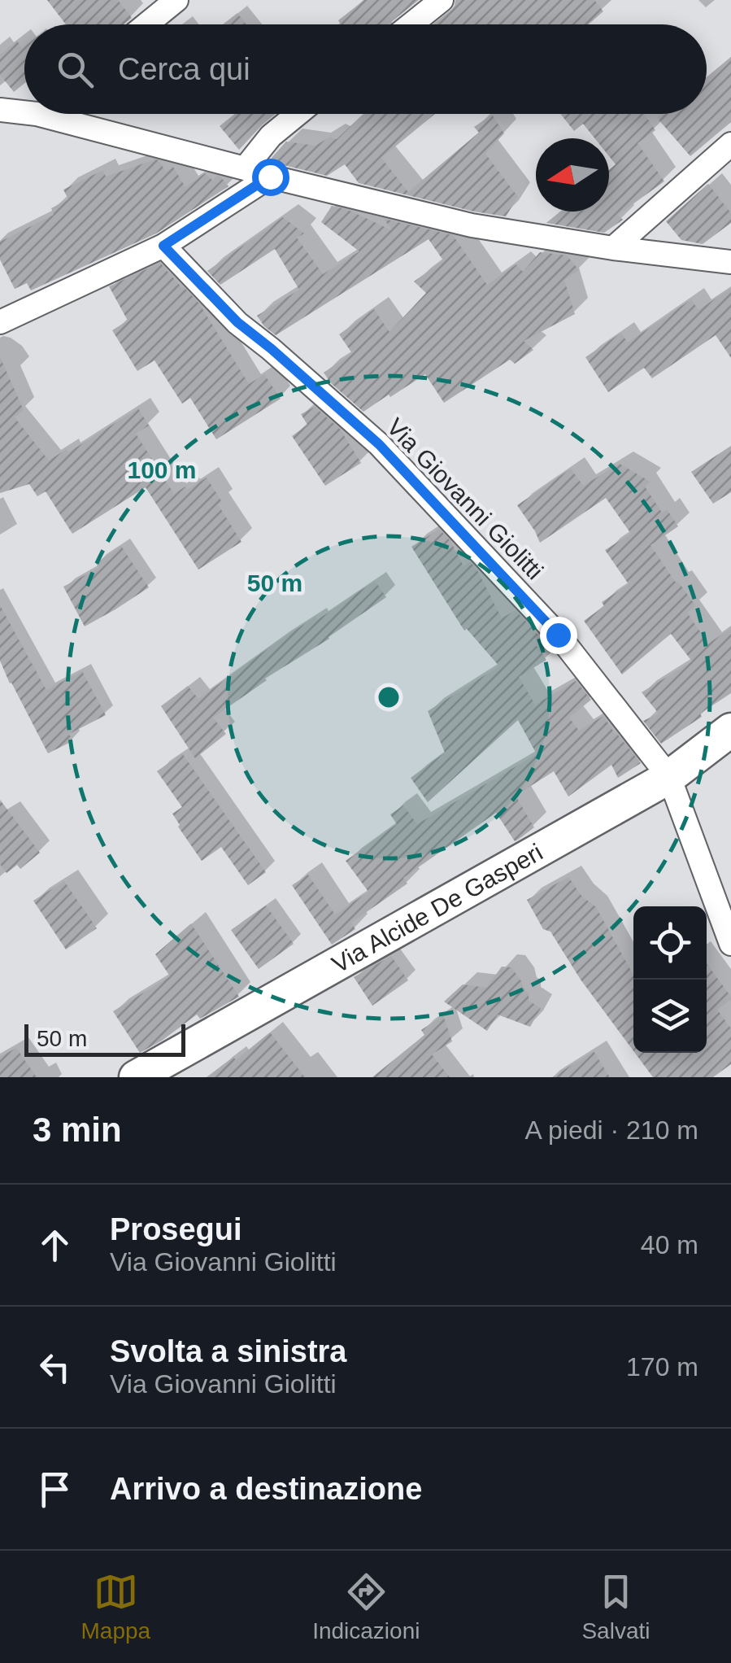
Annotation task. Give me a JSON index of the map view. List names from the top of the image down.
{
  "streets": {
    "main road": ["Via Alcide De Gasperi"],
    "street": ["Via Giovanni Giolitti"]
  },
  "crossings": [
    ["Via Giovanni Giolitti", "Via Alcide De Gasperi"]
  ],
  "scale_bar": "50 m",
  "north": "left",
  "page": {
    "search": "Cerca qui",
    "scale": "50 m",
    "heading": ["3 min", "A piedi · 210 m"],
    "list": [
      ["Prosegui", "Via Giovanni Giolitti", "40 m"],
      ["Svolta a sinistra", "Via Giovanni Giolitti", "170 m"],
      "Arrivo a destinazione"
    ],
    "nav": ["Mappa", "Indicazioni", "Salvati"]
  },
  "rings": ["100 m", "50 m"]
}
